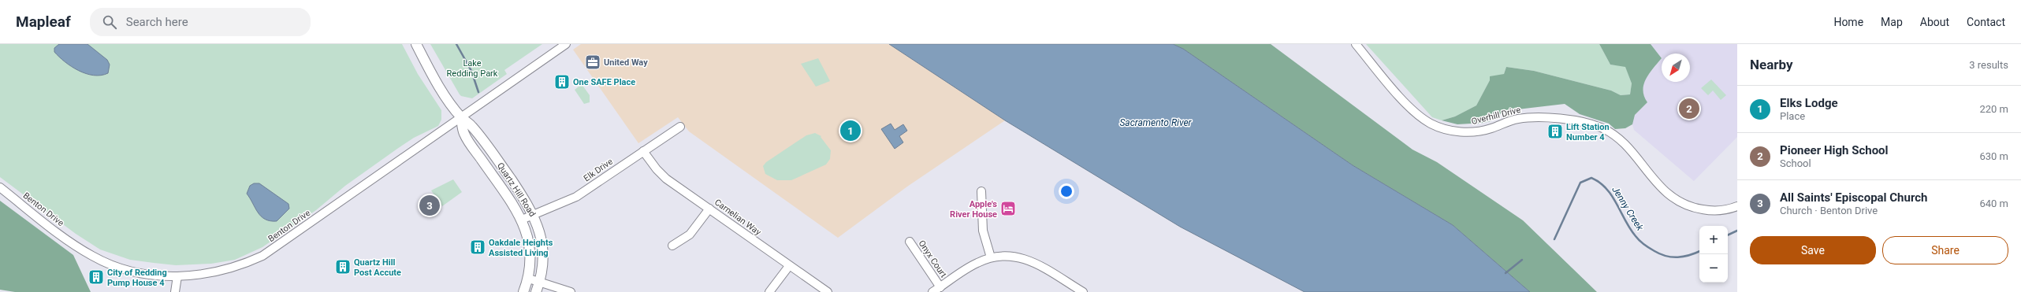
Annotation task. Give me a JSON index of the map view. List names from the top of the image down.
{
  "streets": {
    "main road": ["Quartz Hill Road"],
    "street": [
      "Overhill Drive",
      "Elk Drive",
      "Benton Drive",
      "Carnelian Way",
      "Onyx Court"
    ]
  },
  "crossings": [
    ["Elk Drive", "Quartz Hill Road"],
    ["Elk Drive", "Carnelian Way"],
    ["Quartz Hill Road", "Benton Drive"]
  ],
  "water": ["Sacramento River", "Jenny Creek"],
  "parks": ["Lake Redding Park"],
  "places": {
    "office": ["United Way"],
    "building": [
      "One SAFE Place",
      "Lift Station Number 4",
      "Oakdale Heights Assisted Living",
      "Quartz Hill Post Accute",
      "City of Redding Pump House 4"
    ],
    "hotel": ["Apple's River House"]
  },
  "north": "bottom left",
  "page": {
    "header": "Mapleaf",
    "search": "Search here",
    "nav": [
      "Home",
      "Map",
      "About",
      "Contact"
    ],
    "heading": ["Nearby", "3 results"],
    "list": [
      {
        "mark": "1",
        "name": "Elks Lodge",
        "note": "Place",
        "value": "220 m"
      },
      {
        "mark": "2",
        "name": "Pioneer High School",
        "note": "School",
        "value": "630 m"
      },
      {
        "mark": "3",
        "name": "All Saints' Episcopal Church",
        "note": "Church · Benton Drive",
        "value": "640 m"
      }
    ],
    "pins": ["2", "1", "3"],
    "map_buttons": ["+", "−"],
    "buttons": ["Save", "Share"]
  }
}
